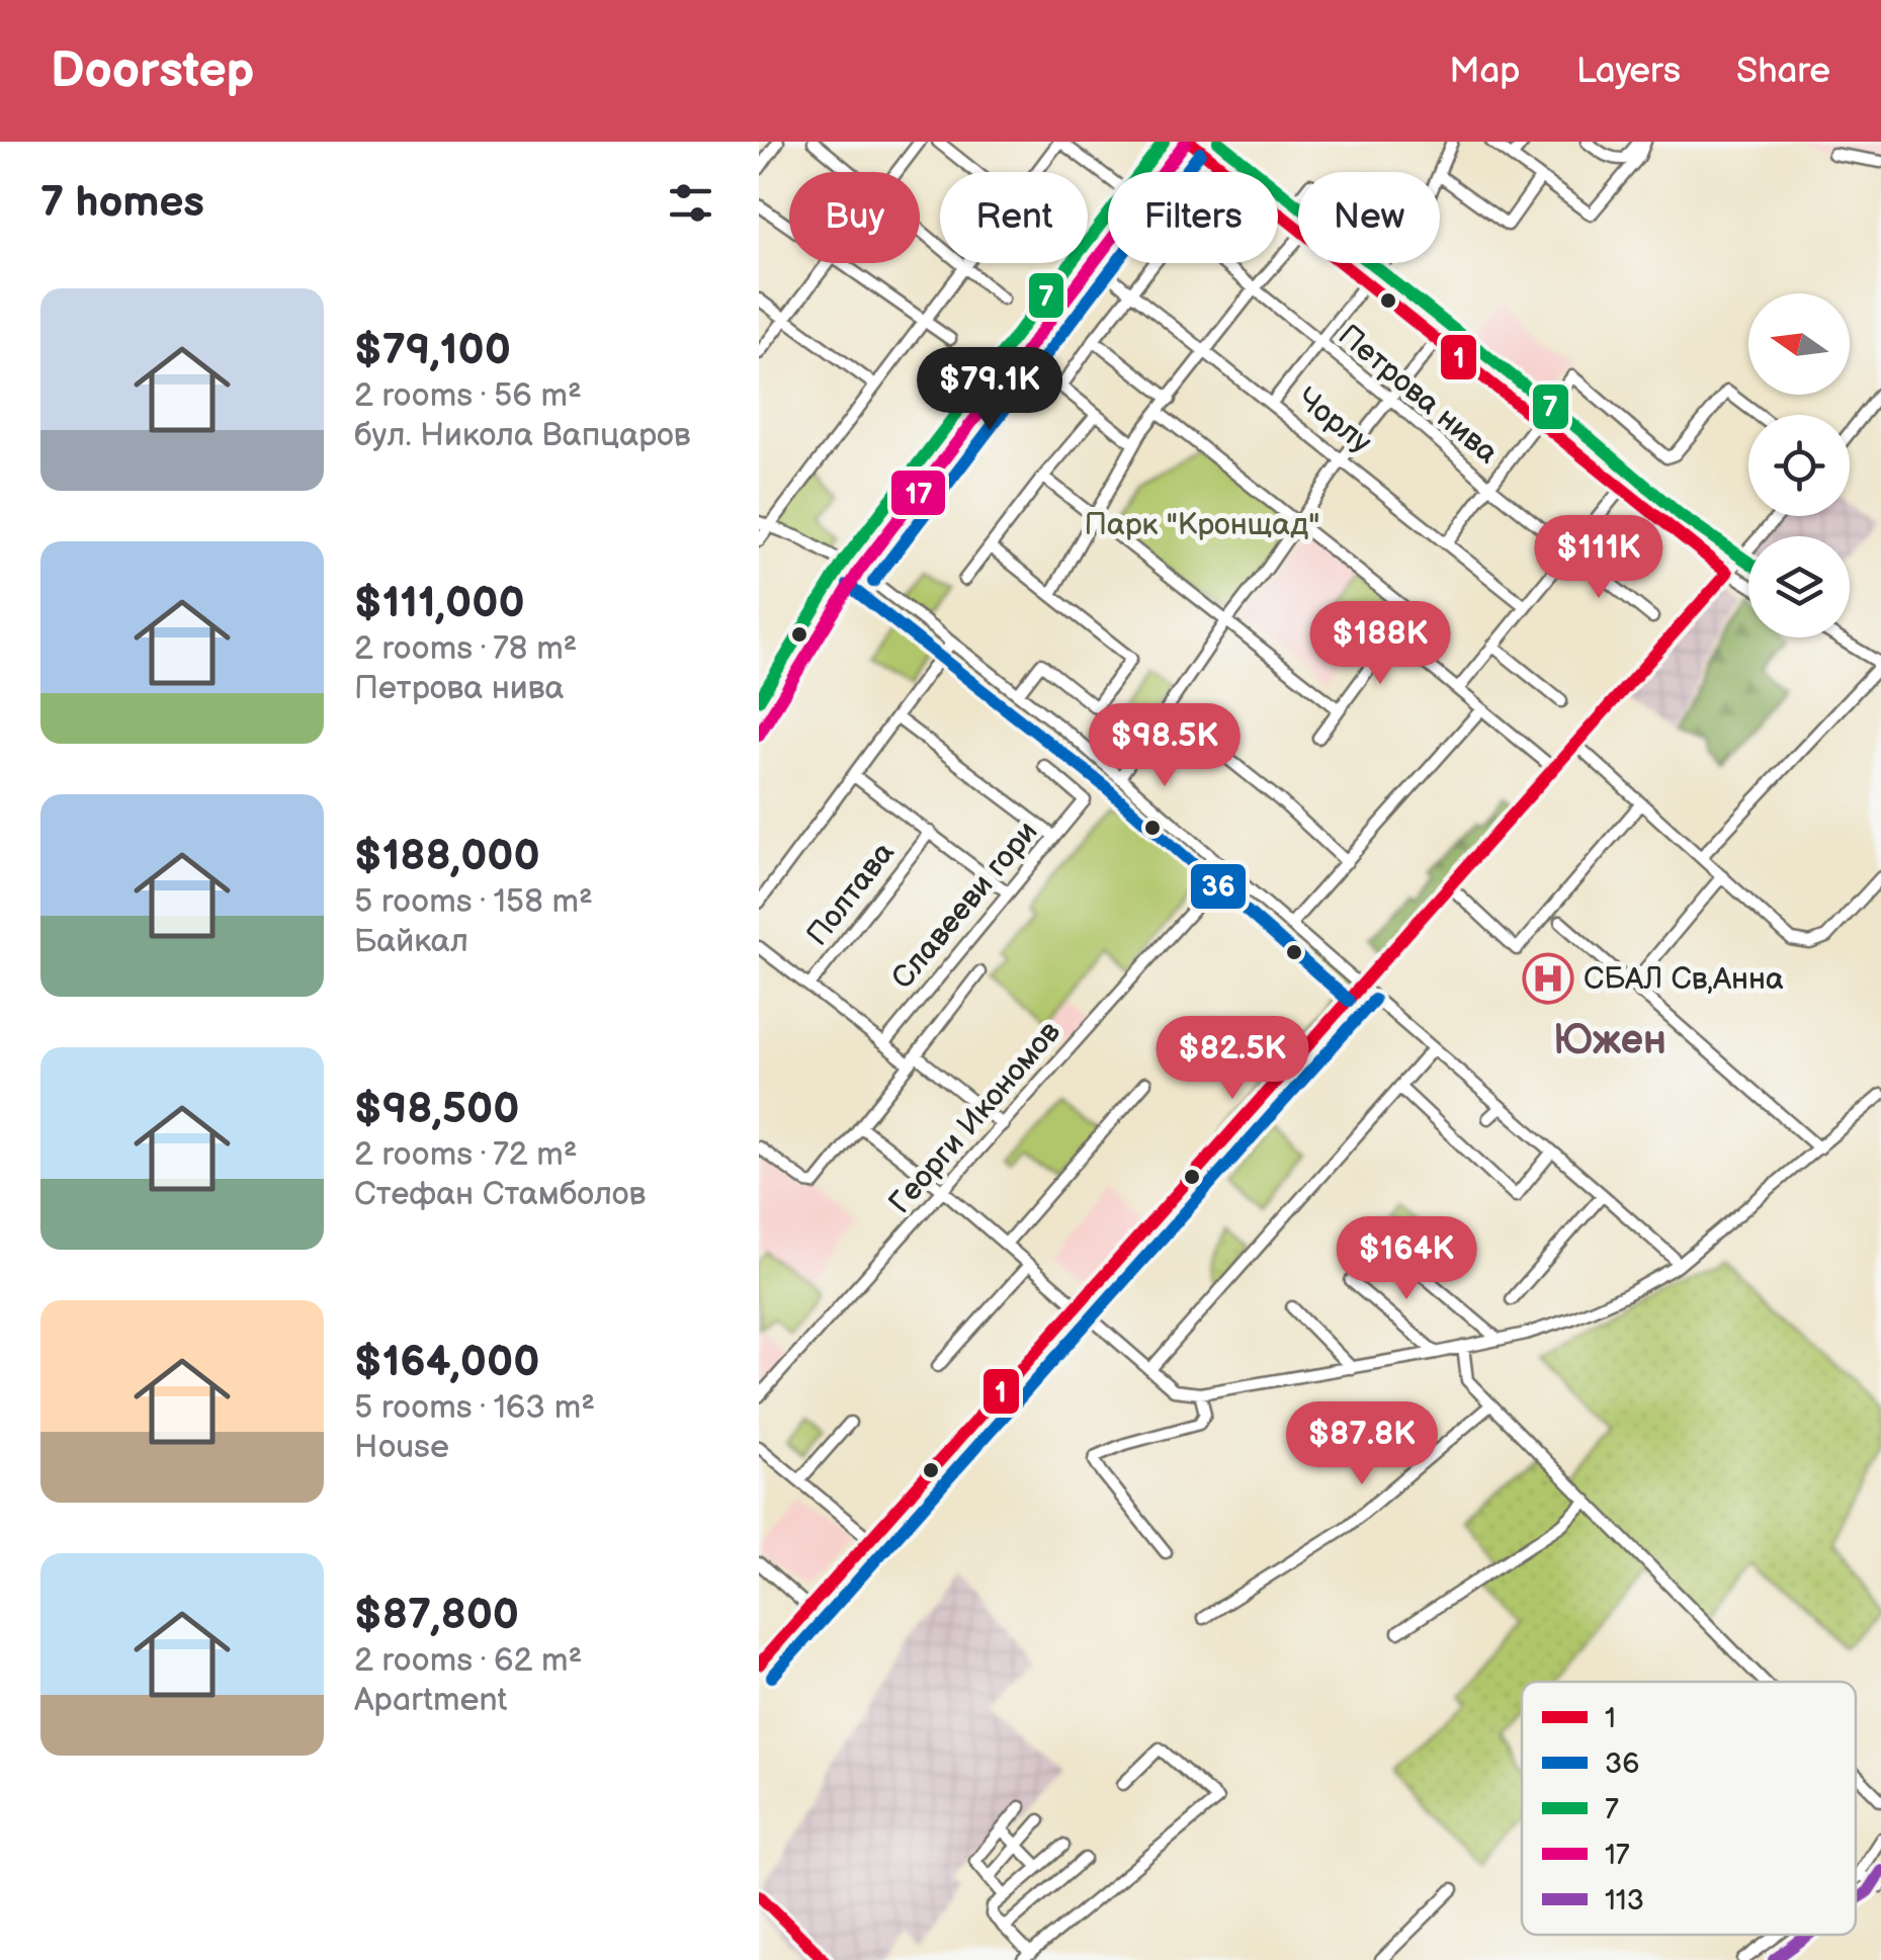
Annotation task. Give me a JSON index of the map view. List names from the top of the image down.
{
  "streets": {
    "street": [
      "Петрова нива",
      "Чорлу",
      "Полтава",
      "Славееви гори",
      "Георги Икономов"
    ]
  },
  "districts": ["Южен"],
  "parks": ["Парк \"Кронщад\""],
  "places": {
    "hospital": ["СБАЛ Св,Анна"]
  },
  "lines": [
    "transit line 1",
    "transit line 7",
    "transit line 17",
    "transit line 36",
    "transit line 113"
  ],
  "legend": [
    "1",
    "36",
    "7",
    "17",
    "113"
  ],
  "north": "left",
  "page": {
    "header": "Doorstep",
    "nav": ["Map", "Layers", "Share"],
    "heading": "7 homes",
    "chip": [
      "Buy",
      "Rent",
      "Filters",
      "New"
    ],
    "list": [
      {
        "name": "$79,100",
        "note": "2 rooms · 56 m² · бул. Никола Вапцаров"
      },
      {
        "name": "$111,000",
        "note": "2 rooms · 78 m² · Петрова нива"
      },
      {
        "name": "$188,000",
        "note": "5 rooms · 158 m² · Байкал"
      },
      {
        "name": "$98,500",
        "note": "2 rooms · 72 m² · Стефан Стамболов"
      },
      {
        "name": "$164,000",
        "note": "5 rooms · 163 m² · House"
      },
      {
        "name": "$87,800",
        "note": "2 rooms · 62 m² · Apartment"
      }
    ],
    "price": [
      "$79.1K",
      "$111K",
      "$188K",
      "$98.5K",
      "$82.5K",
      "$164K",
      "$87.8K"
    ]
  }
}
